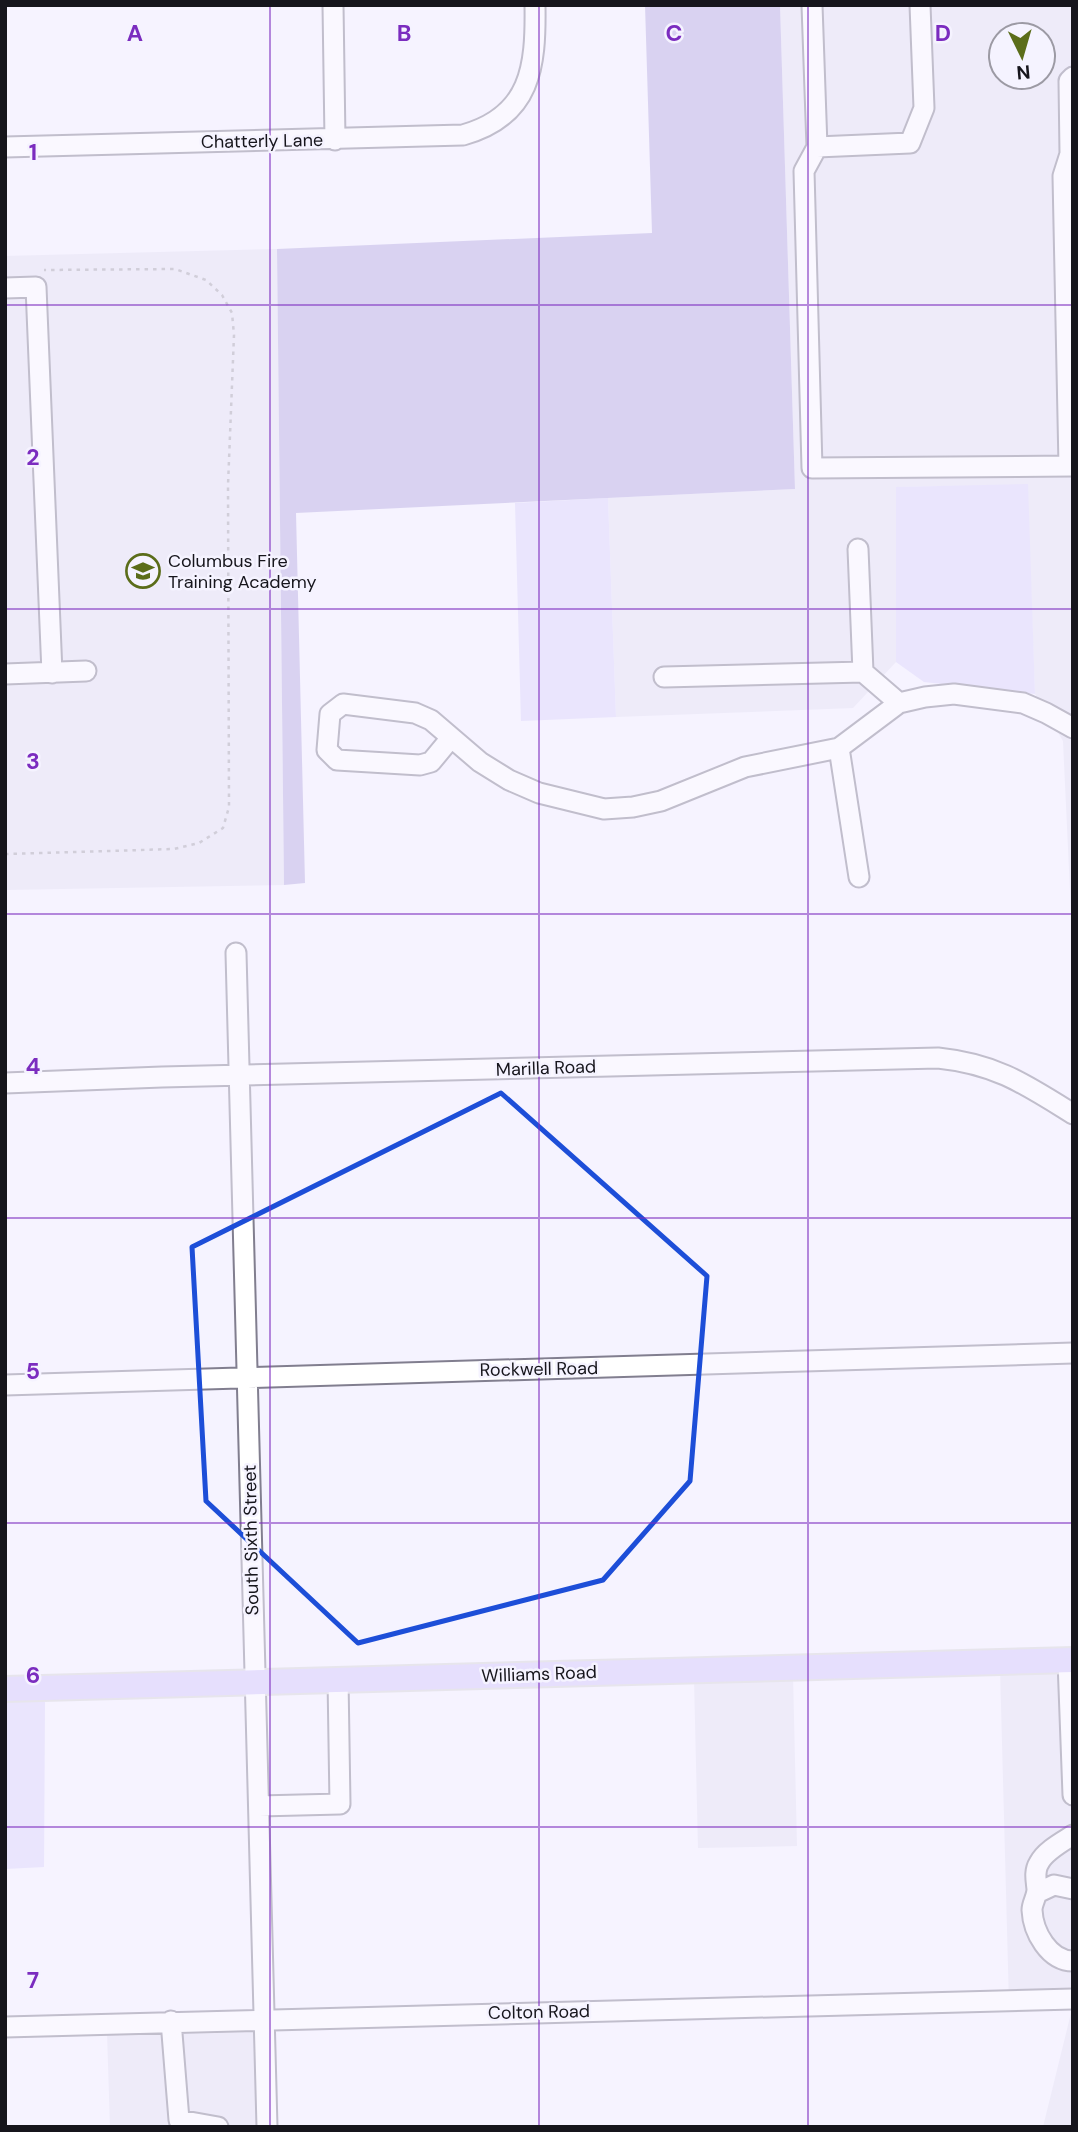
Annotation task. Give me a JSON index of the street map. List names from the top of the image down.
{
  "streets": {
    "main road": ["Williams Road"],
    "street": [
      "Chatterly Lane",
      "Marilla Road",
      "Rockwell Road",
      "South Sixth Street",
      "Colton Road"
    ]
  },
  "crossings": [
    ["Marilla Road", "South Sixth Street"],
    ["Rockwell Road", "South Sixth Street"],
    ["South Sixth Street", "Williams Road"],
    ["South Sixth Street", "Colton Road"]
  ],
  "places": {
    "school or university": ["Columbus Fire Training Academy"]
  },
  "north": "bottom",
  "grid": {
    "columns": [
      "A",
      "B",
      "C",
      "D"
    ],
    "rows": [
      "1",
      "2",
      "3",
      "4",
      "5",
      "6",
      "7"
    ]
  }
}
